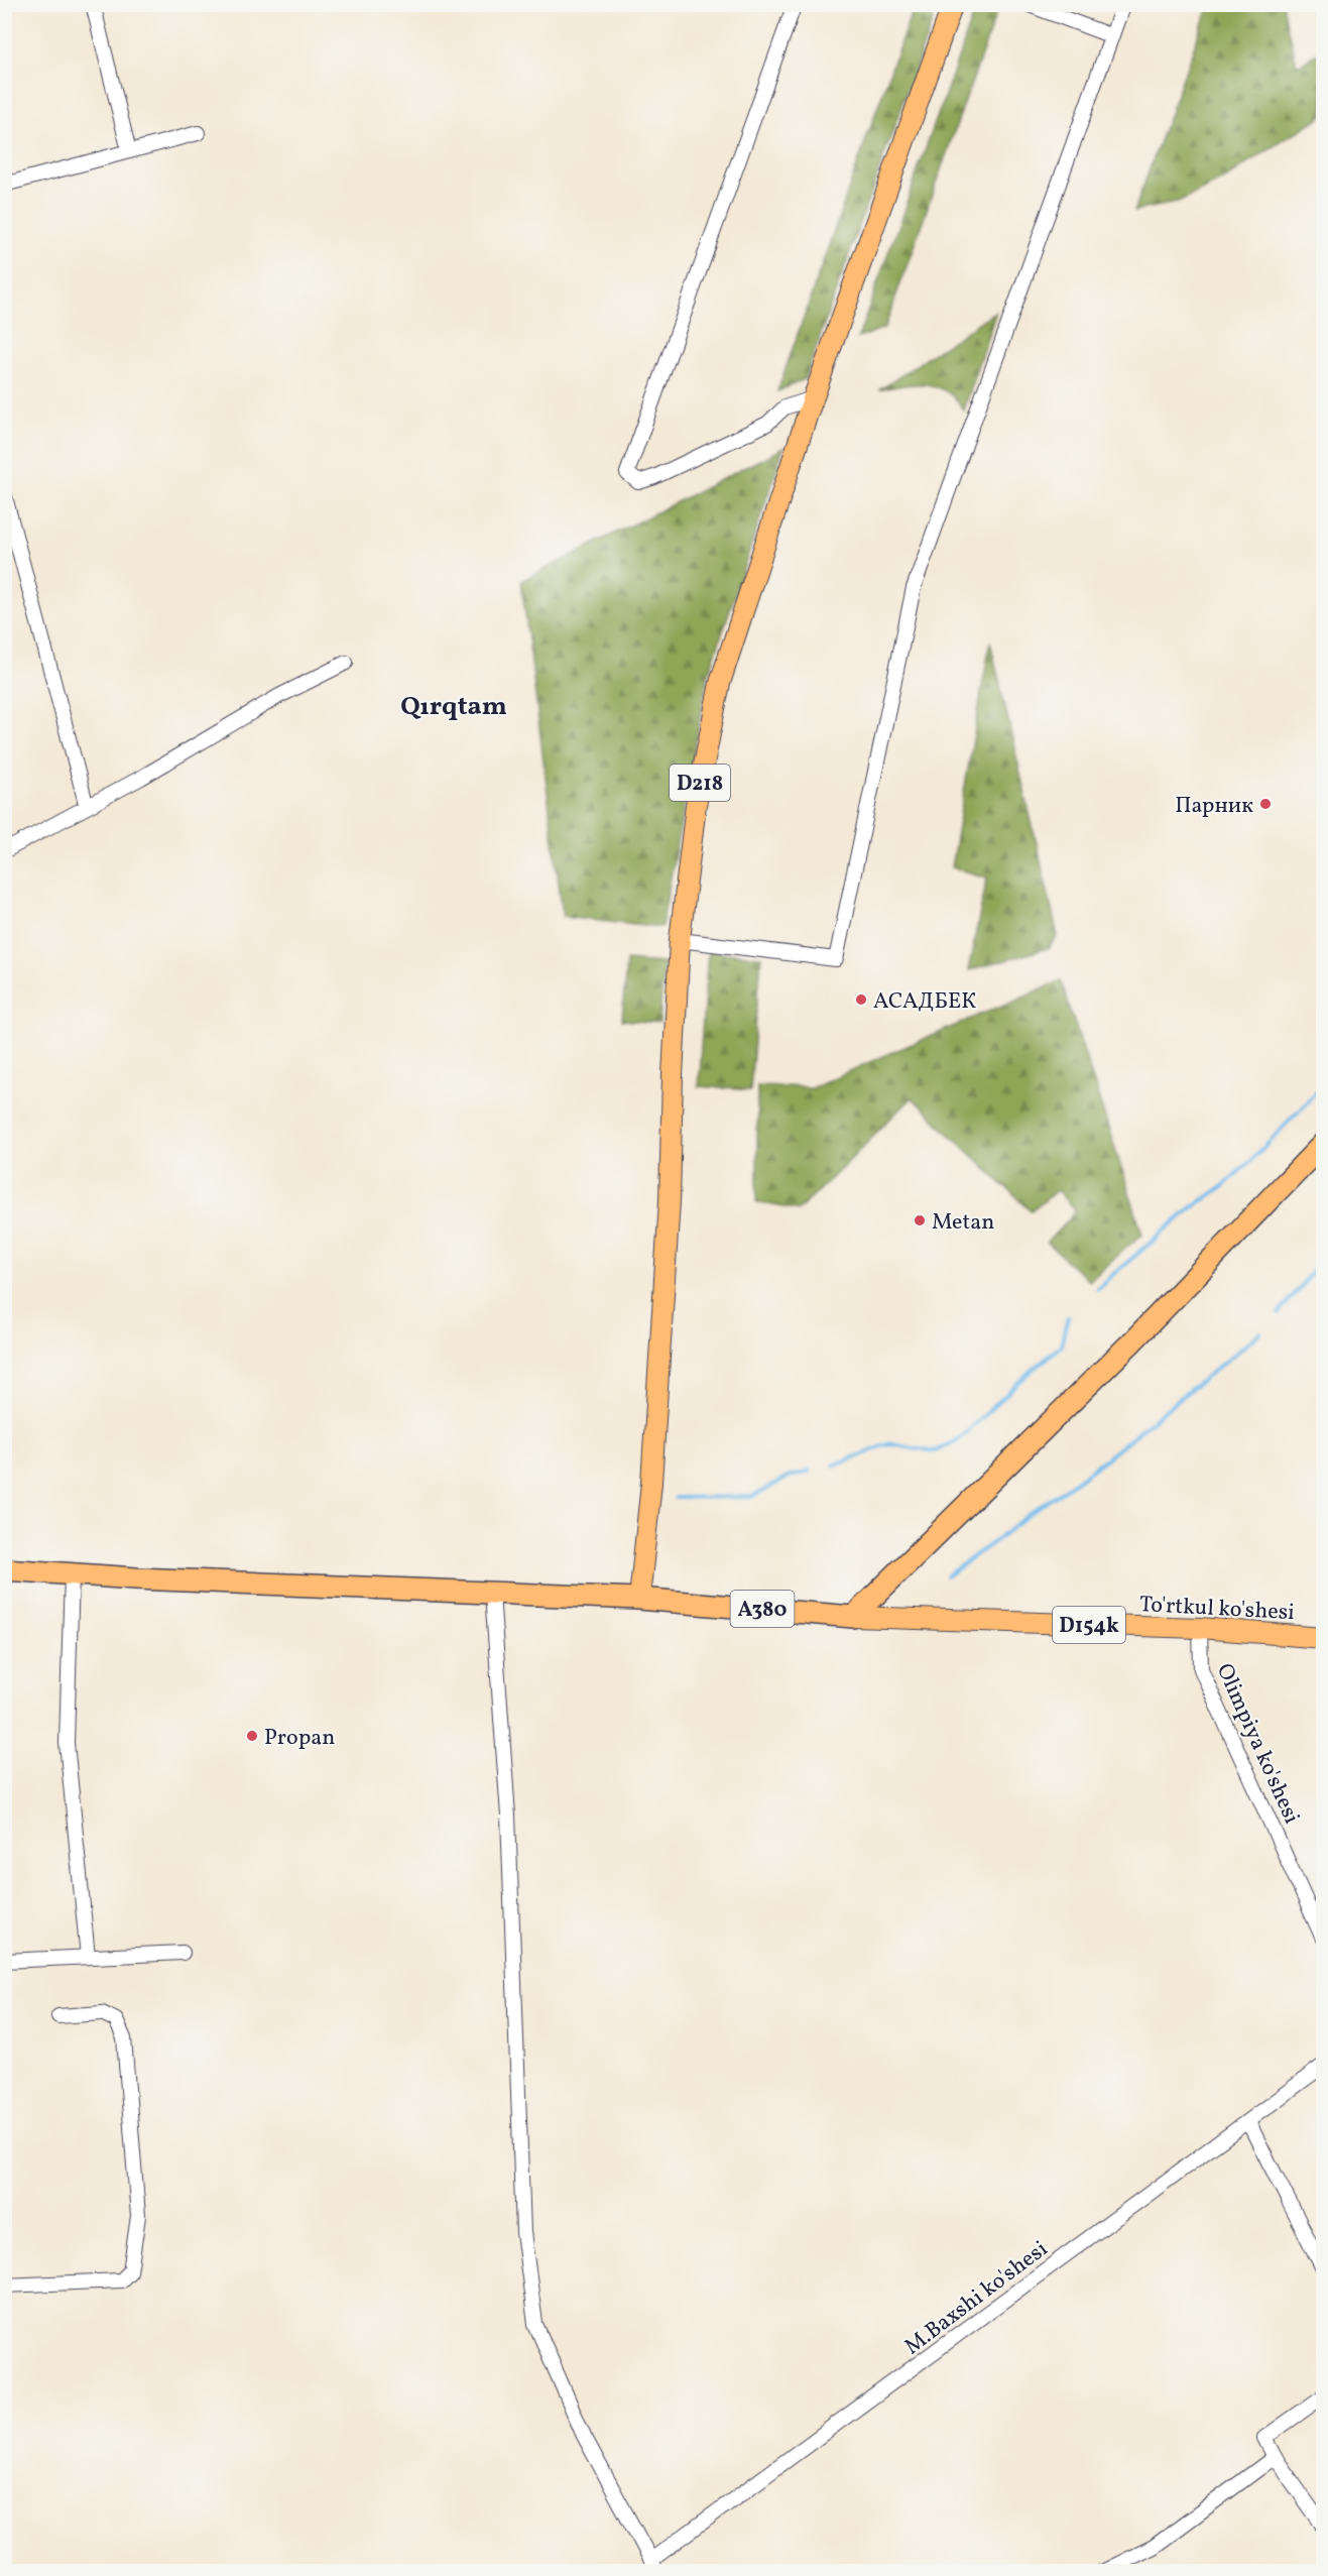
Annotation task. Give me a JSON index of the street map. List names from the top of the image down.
{
  "streets": {
    "highway": ["A380"],
    "main road": ["D218", "To'rtkul ko'shesi", "D154k"],
    "street": ["Olimpiya ko'shesi", "M.Baxshi ko'shesi"]
  },
  "crossings": [
    ["D218", "A380"],
    ["To'rtkul ko'shesi", "A380"],
    ["To'rtkul ko'shesi", "Olimpiya ko'shesi"]
  ],
  "districts": ["Qırqtam"],
  "places": [
    "Парник",
    "АСАДБЕК",
    "Metan",
    "Propan"
  ]
}
